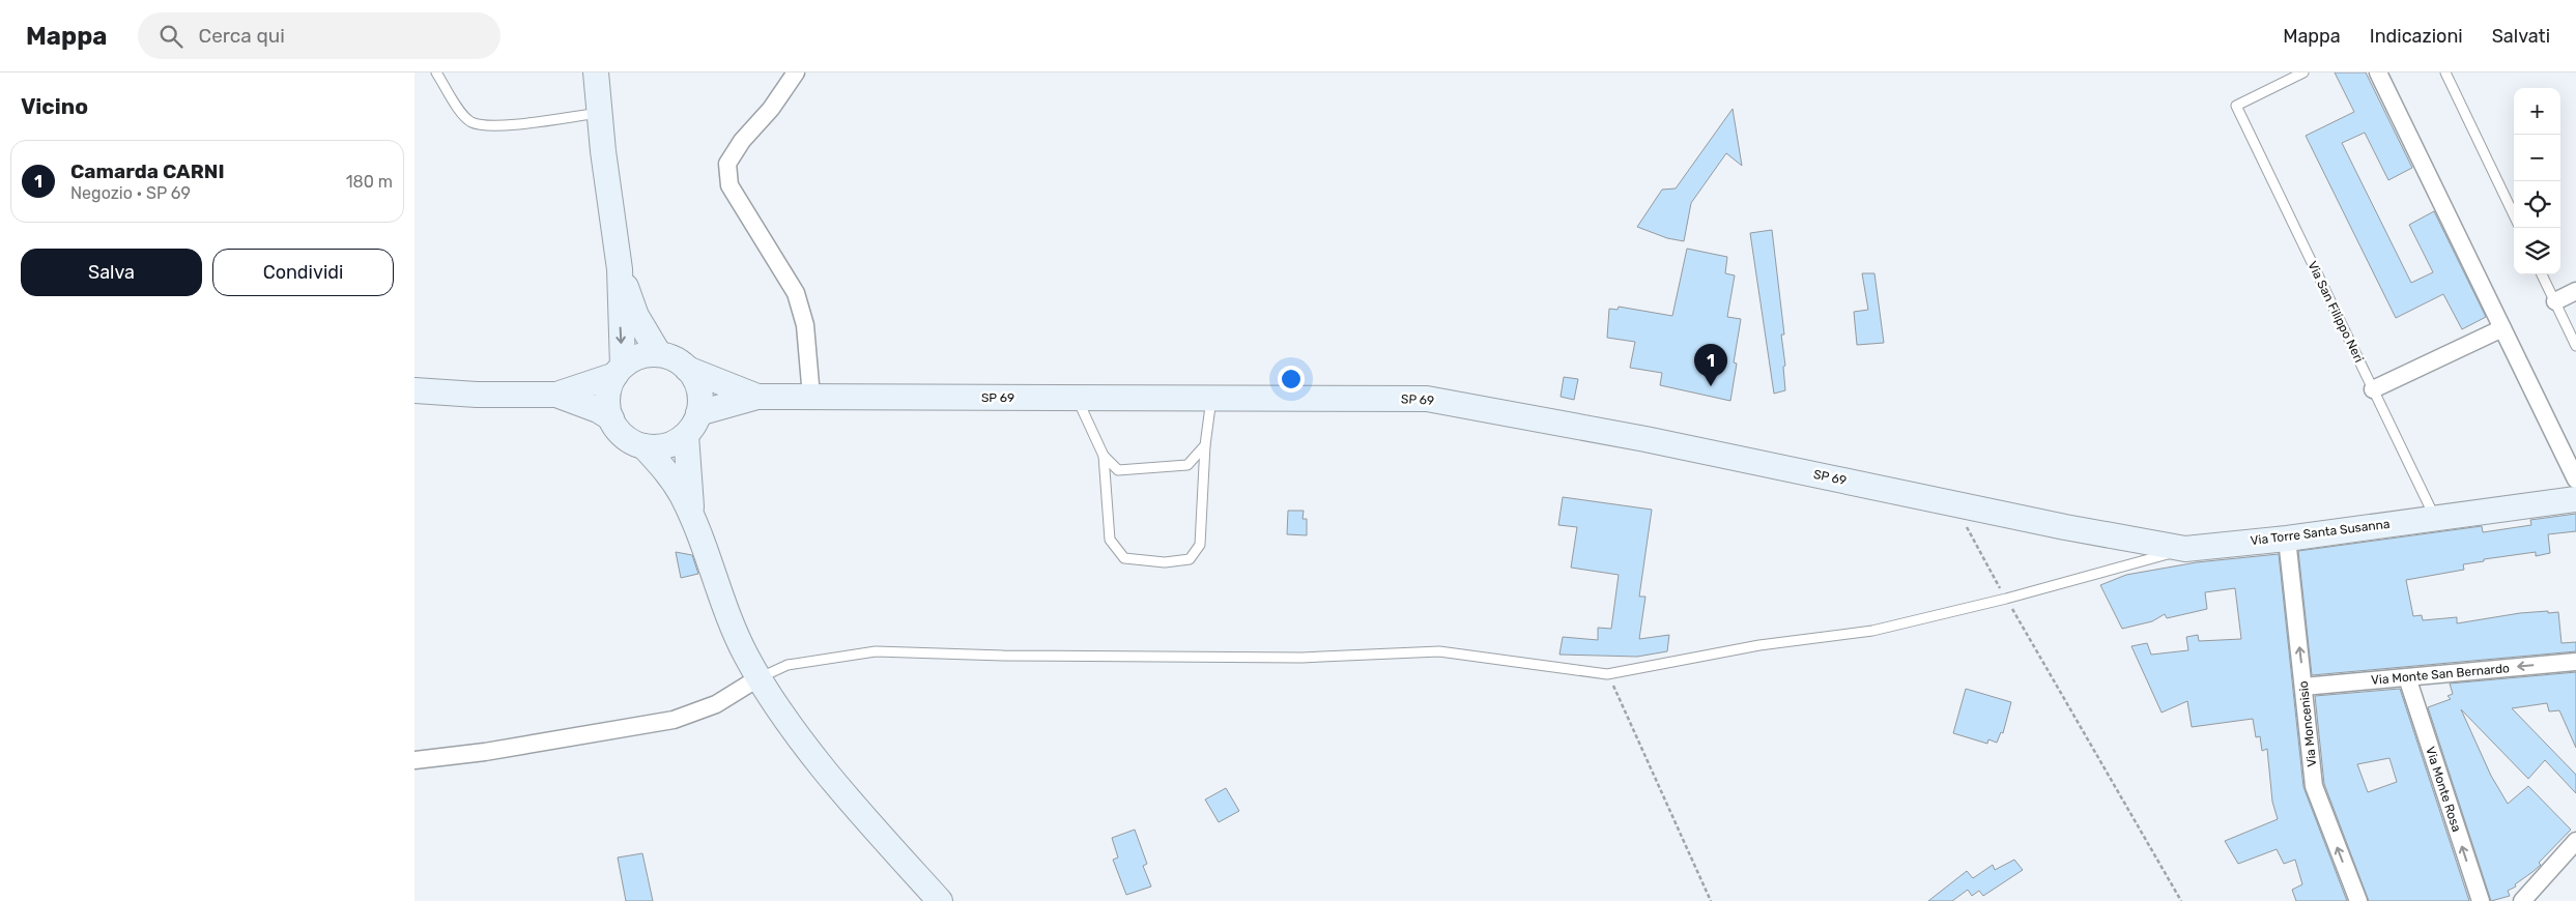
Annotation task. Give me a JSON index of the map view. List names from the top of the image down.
{
  "streets": {
    "main road": ["SP 69", "Via Torre Santa Susanna"],
    "street": ["Via Monte San Bernardo", "Via Moncenisio", "Via Monte Rosa"],
    "lane": ["Via San Filippo Neri"]
  },
  "crossings": [
    ["Via San Filippo Neri", "Via Torre Santa Susanna"],
    ["SP 69", "Via Torre Santa Susanna"],
    ["Via Torre Santa Susanna", "Via Moncenisio"],
    ["Via Monte San Bernardo", "Via Moncenisio"],
    ["Via Monte San Bernardo", "Via Monte Rosa"]
  ],
  "one_way": ["Via Monte San Bernardo", "Via Moncenisio", "Via Monte Rosa"],
  "page": {
    "header": "Mappa",
    "search": "Cerca qui",
    "nav": ["Mappa", "Indicazioni", "Salvati"],
    "heading": "Vicino",
    "map_buttons": ["+", "−"],
    "list": [
      {
        "mark": "1",
        "name": "Camarda CARNI",
        "note": "Negozio · SP 69",
        "value": "180 m"
      }
    ],
    "buttons": ["Salva", "Condividi"],
    "pins": "1"
  }
}
